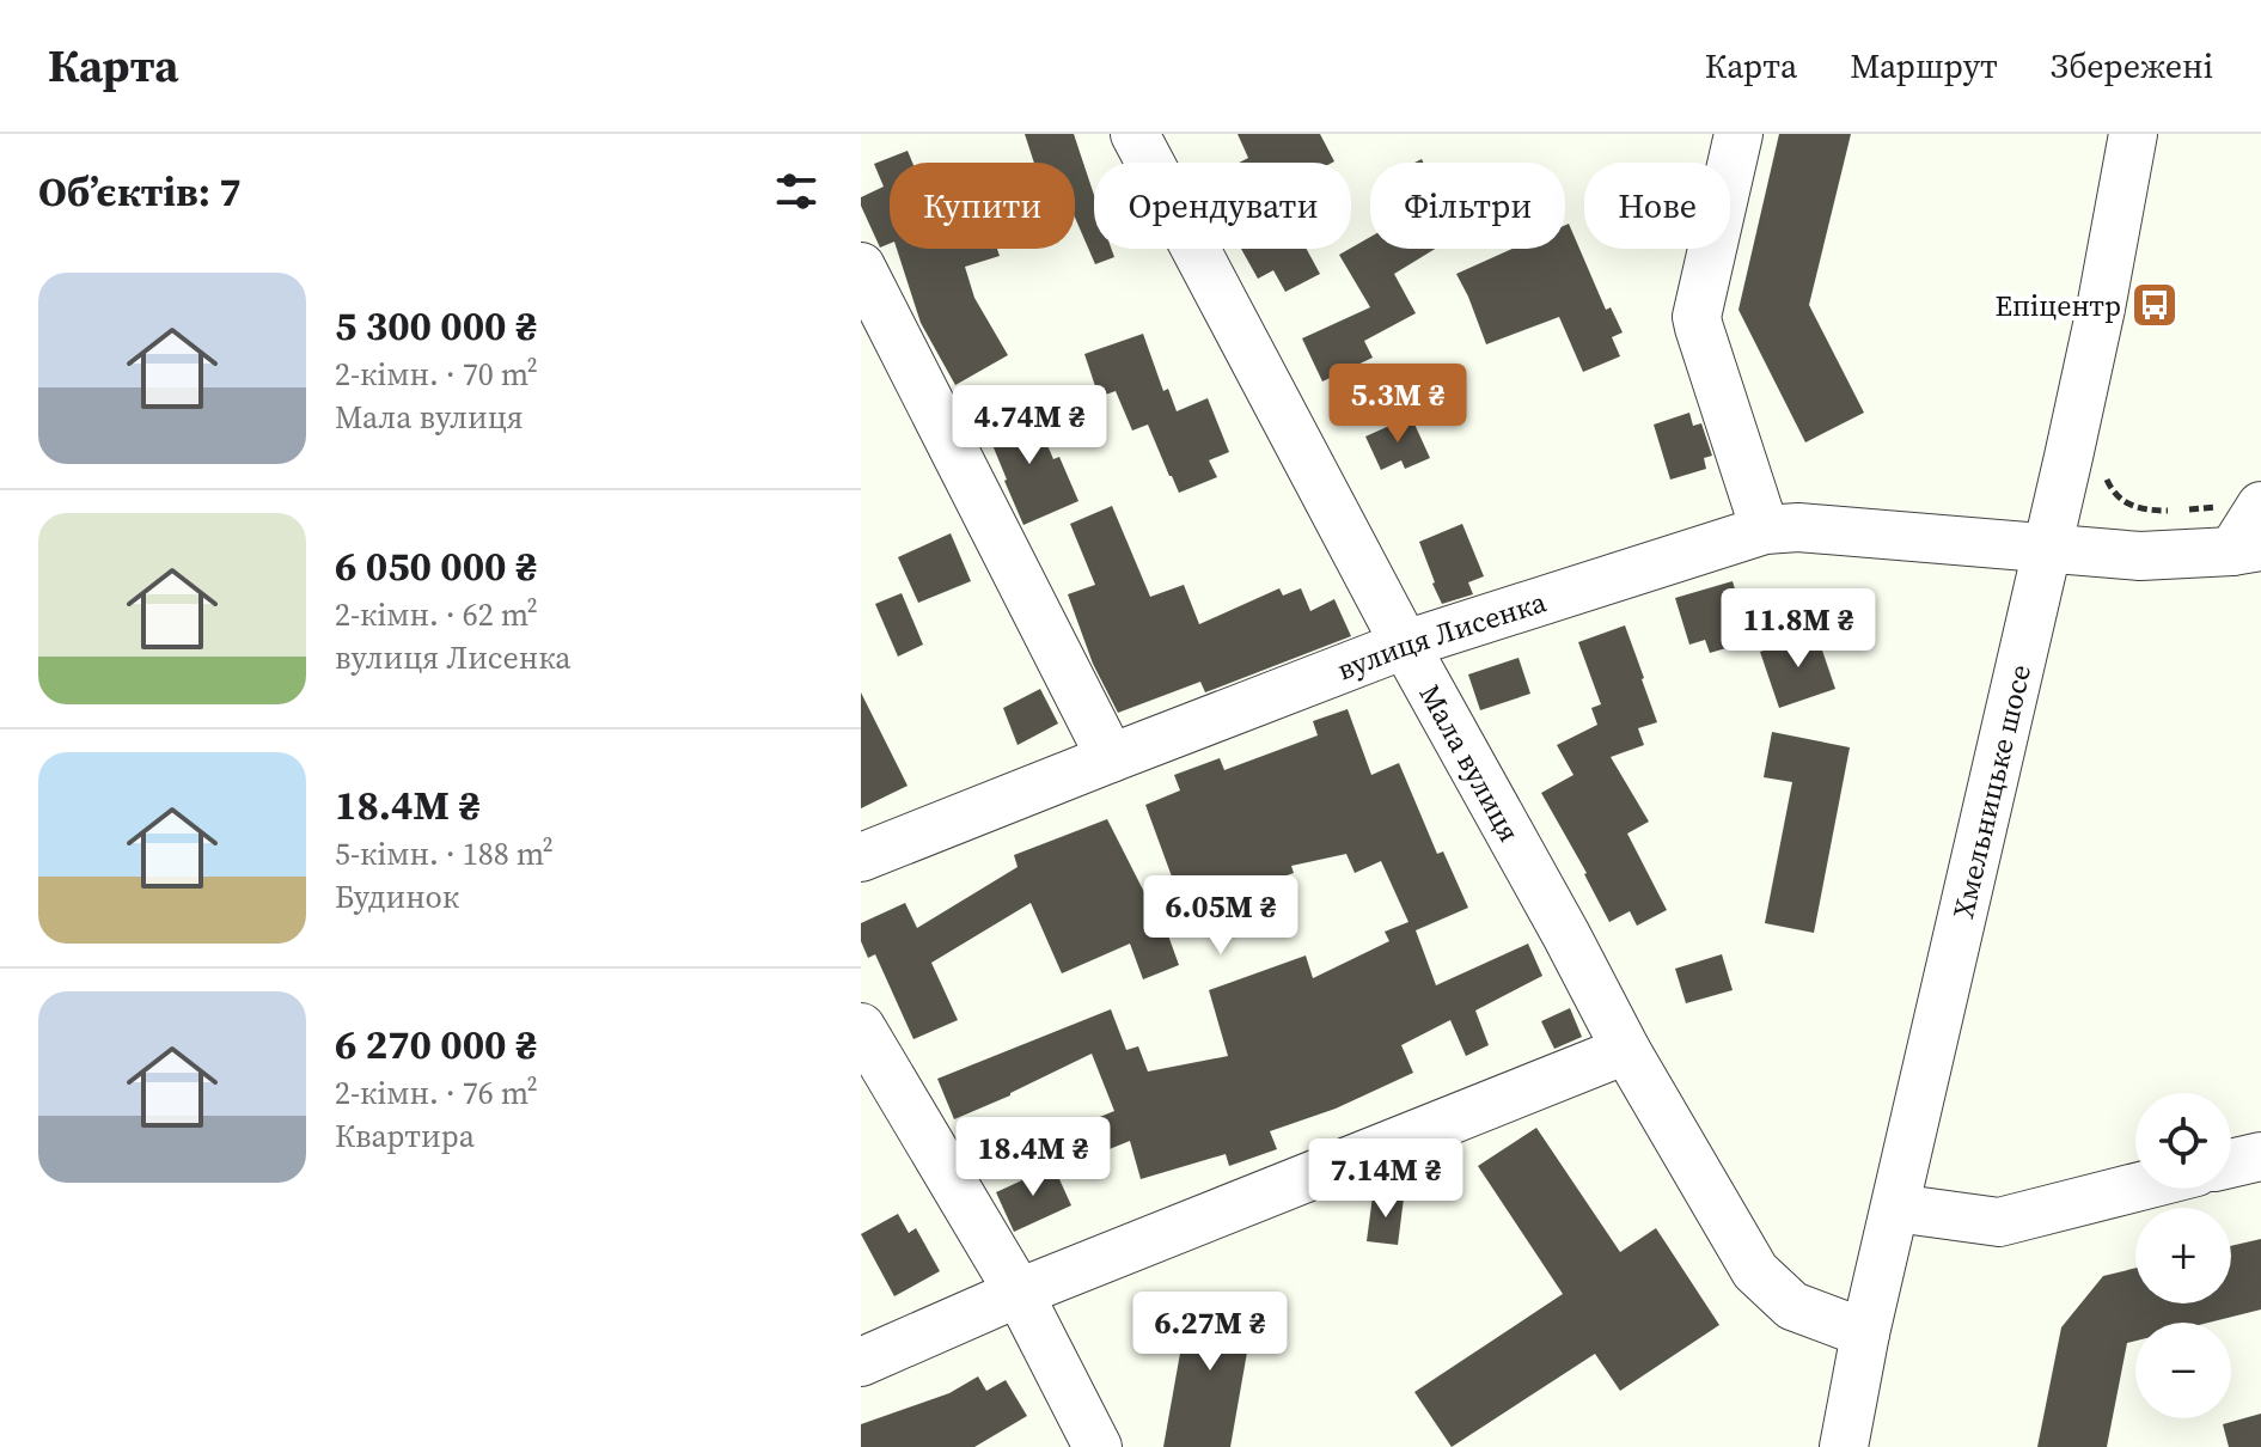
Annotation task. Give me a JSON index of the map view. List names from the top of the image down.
{
  "streets": {
    "street": ["вулиця Лисенка", "Мала вулиця", "Хмельницьке шосе"]
  },
  "crossings": [
    ["вулиця Лисенка", "Мала вулиця"],
    ["вулиця Лисенка", "Хмельницьке шосе"],
    ["Мала вулиця", "Хмельницьке шосе"]
  ],
  "places": {
    "bus stop": ["Епіцентр"]
  },
  "page": {
    "header": "Карта",
    "nav": ["Карта", "Маршрут", "Збережені"],
    "heading": "Об’єктів: 7",
    "chip": [
      "Купити",
      "Орендувати",
      "Фільтри",
      "Нове"
    ],
    "list": [
      {
        "name": "5 300 000 ₴",
        "note": "2-кімн. · 70 m² · Мала вулиця"
      },
      {
        "name": "6 050 000 ₴",
        "note": "2-кімн. · 62 m² · вулиця Лисенка"
      },
      {
        "name": "18.4M ₴",
        "note": "5-кімн. · 188 m² · Будинок"
      },
      {
        "name": "6 270 000 ₴",
        "note": "2-кімн. · 76 m² · Квартира"
      }
    ],
    "price": [
      "5.3M ₴",
      "4.74M ₴",
      "11.8M ₴",
      "6.05M ₴",
      "18.4M ₴",
      "7.14M ₴",
      "6.27M ₴"
    ],
    "map_buttons": ["+", "−"]
  }
}
